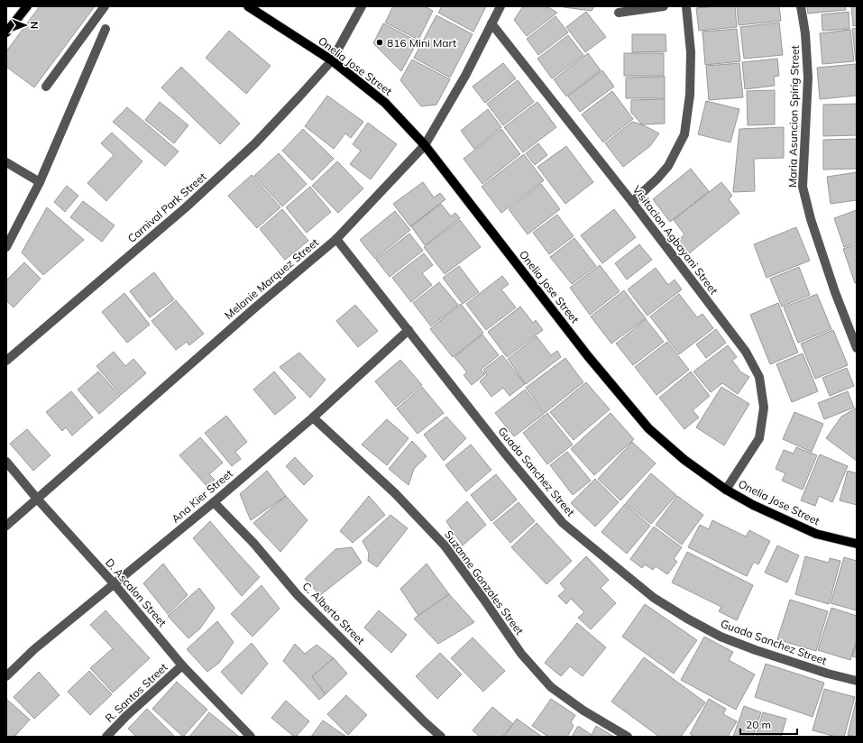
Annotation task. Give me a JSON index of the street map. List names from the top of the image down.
{
  "streets": {
    "main road": ["Onelia Jose Street"],
    "street": [
      "Maria Asuncion Spirig Street",
      "Carnival Park Street",
      "Visitacion Agbayani Street",
      "Melanie Marquez Street",
      "Guada Sanchez Street",
      "Ana Kier Street",
      "Suzanne Gonzales Street",
      "D. Ascalon Street",
      "C. Alberto Street",
      "R. Santos Street"
    ]
  },
  "crossings": [
    ["Onelia Jose Street", "Carnival Park Street"],
    ["Onelia Jose Street", "Visitacion Agbayani Street"],
    ["Onelia Jose Street", "Melanie Marquez Street"],
    ["Visitacion Agbayani Street", "Melanie Marquez Street"],
    ["Melanie Marquez Street", "Guada Sanchez Street"],
    ["Melanie Marquez Street", "D. Ascalon Street"],
    ["Guada Sanchez Street", "Ana Kier Street"],
    ["Ana Kier Street", "Suzanne Gonzales Street"],
    ["Ana Kier Street", "D. Ascalon Street"],
    ["Ana Kier Street", "C. Alberto Street"],
    ["D. Ascalon Street", "R. Santos Street"]
  ],
  "places": ["816 Mini Mart"],
  "scale_bar": "20 m",
  "north": "right"
}
